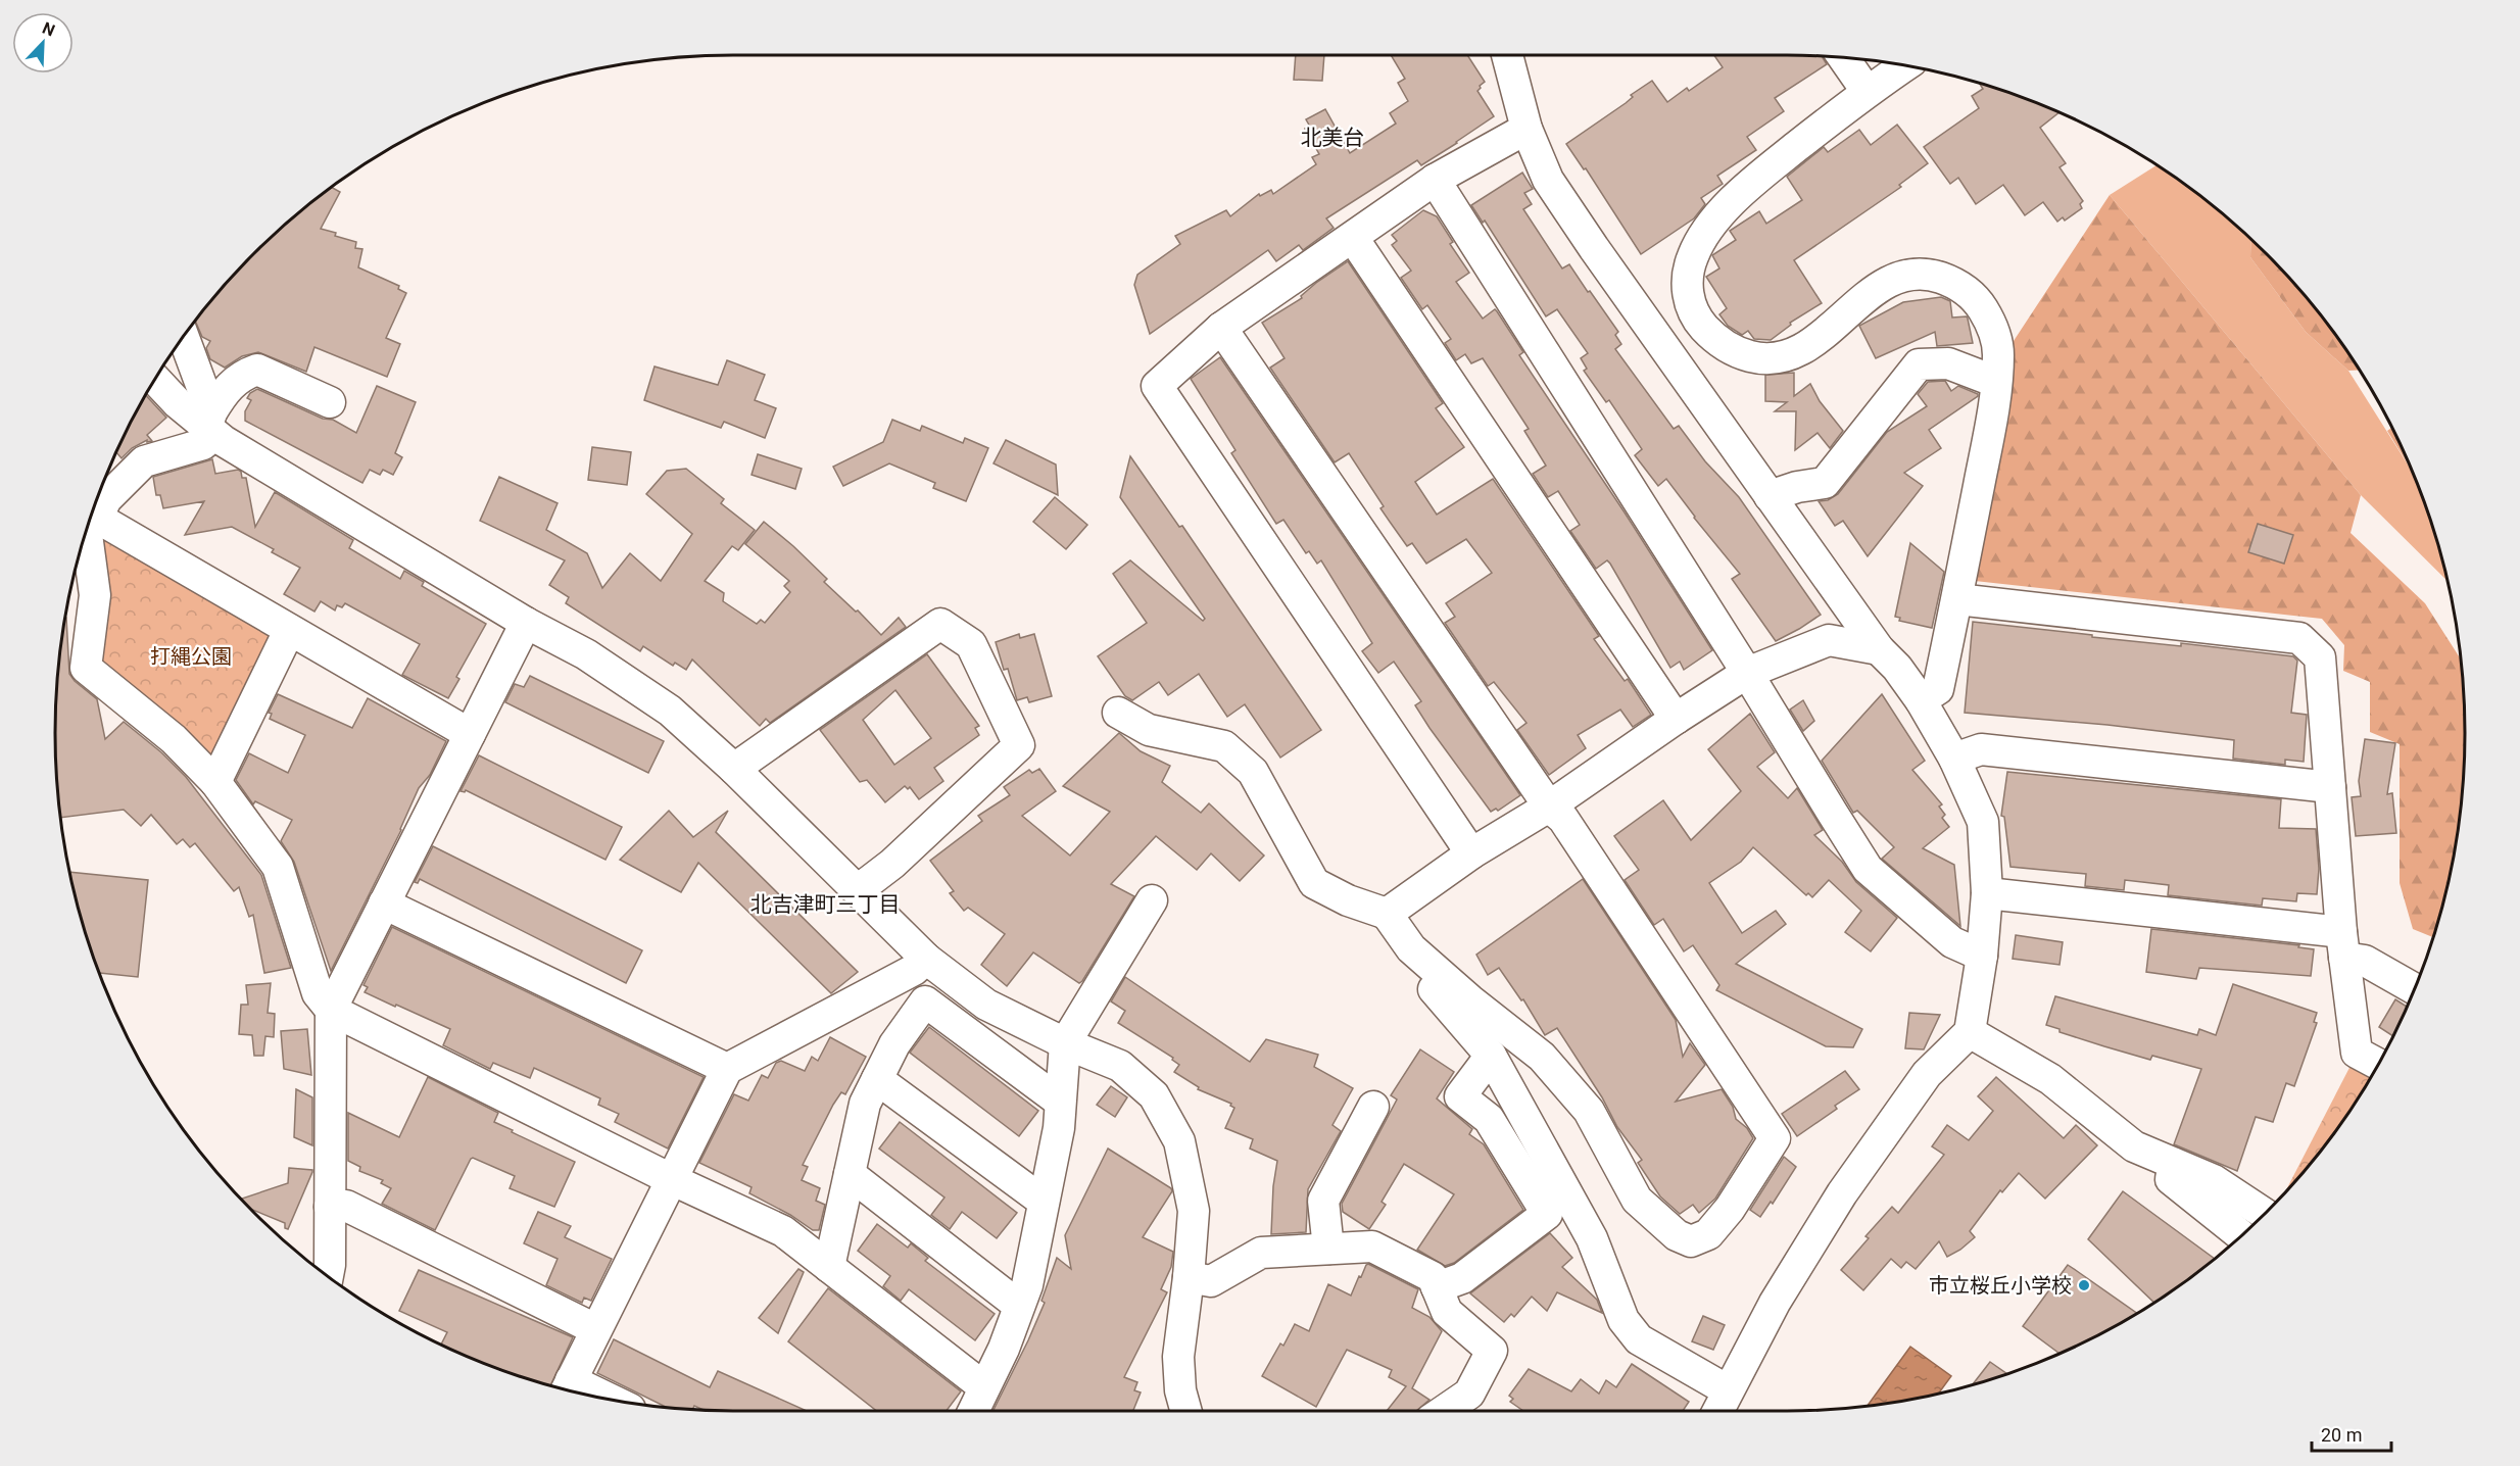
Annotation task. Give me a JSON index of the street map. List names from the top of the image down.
{
  "districts": ["北美台", "北吉津町三丁目"],
  "parks": ["打縄公園"],
  "places": ["市立桜丘小学校"],
  "scale_bar": "20 m",
  "north": "top right"
}
